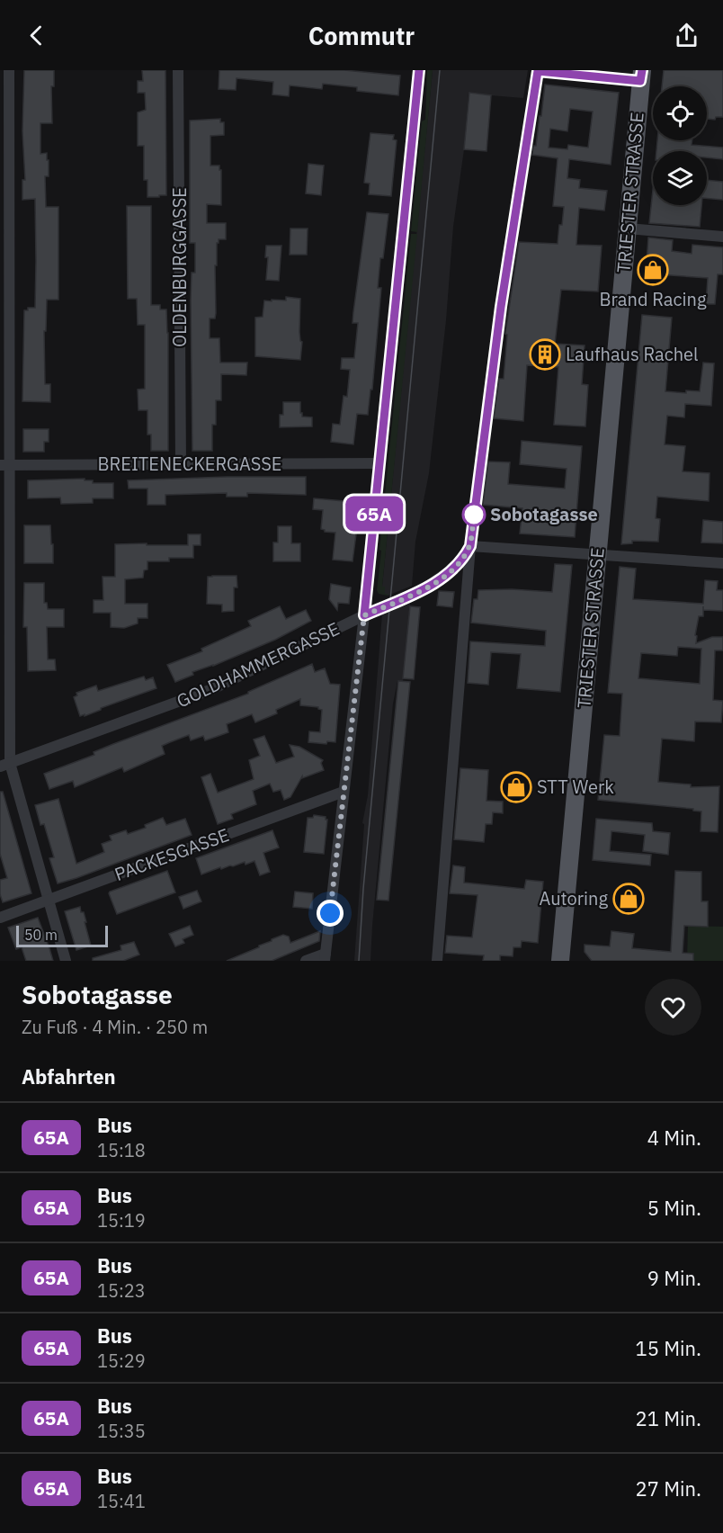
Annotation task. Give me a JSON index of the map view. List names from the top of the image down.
{
  "streets": {
    "main road": ["TRIESTER STRASSE"],
    "street": [
      "OLDENBURGGASSE",
      "BREITENECKERGASSE",
      "GOLDHAMMERGASSE",
      "PACKESGASSE"
    ]
  },
  "crossings": [
    ["OLDENBURGGASSE", "BREITENECKERGASSE"]
  ],
  "places": {
    "shop": ["Brand Racing", "STT Werk", "Autoring"],
    "building": ["Laufhaus Rachel"],
    "other": ["Sobotagasse"]
  },
  "lines": ["bus line 65A"],
  "scale_bar": "50 m",
  "page": {
    "header": "Commutr",
    "on_map": "65A",
    "scale": "50 m",
    "heading": [
      ["Sobotagasse", "Zu Fuß · 4 Min. · 250 m"],
      "Abfahrten"
    ],
    "list": [
      {
        "mark": "65A",
        "name": "Bus",
        "note": "15:18",
        "value": "4 Min."
      },
      {
        "mark": "65A",
        "name": "Bus",
        "note": "15:19",
        "value": "5 Min."
      },
      {
        "mark": "65A",
        "name": "Bus",
        "note": "15:23",
        "value": "9 Min."
      },
      {
        "mark": "65A",
        "name": "Bus",
        "note": "15:29",
        "value": "15 Min."
      },
      {
        "mark": "65A",
        "name": "Bus",
        "note": "15:35",
        "value": "21 Min."
      },
      {
        "mark": "65A",
        "name": "Bus",
        "note": "15:41",
        "value": "27 Min."
      }
    ]
  }
}
